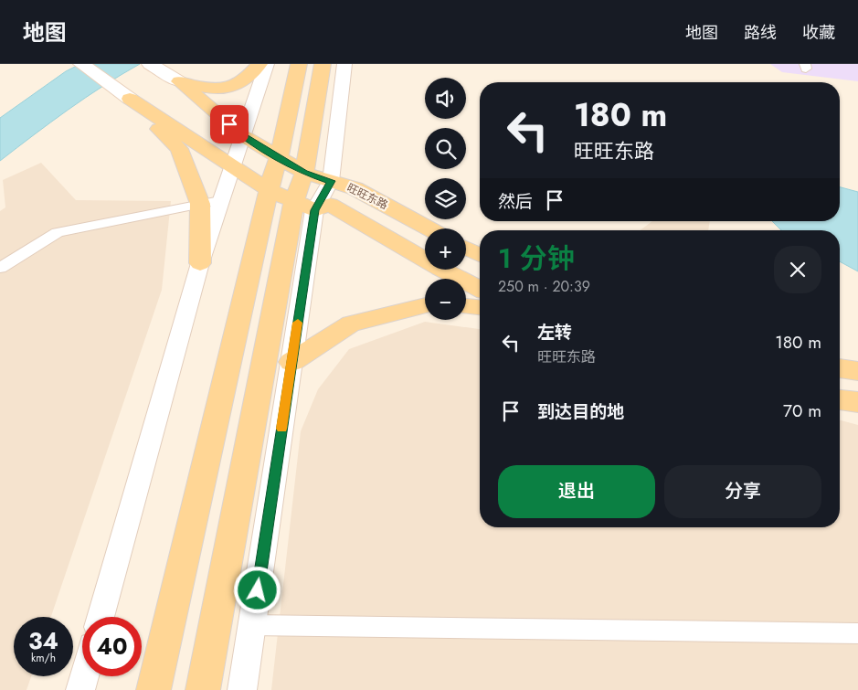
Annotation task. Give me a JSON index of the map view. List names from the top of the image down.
{
  "streets": {
    "main road": ["旺旺东路"]
  },
  "page": {
    "header": "地图",
    "nav": ["地图", "路线", "收藏"],
    "map_buttons": ["+", "−"],
    "turn": ["180 m", "旺旺东路"],
    "then": "然后",
    "heading": ["1 分钟", "250 m · 20:39"],
    "list": [
      {
        "name": "左转",
        "note": "旺旺东路",
        "value": "180 m"
      },
      {
        "name": "到达目的地",
        "value": "70 m"
      }
    ],
    "buttons": ["退出", "分享"],
    "speed": "34 km/h",
    "limit": "40"
  }
}
